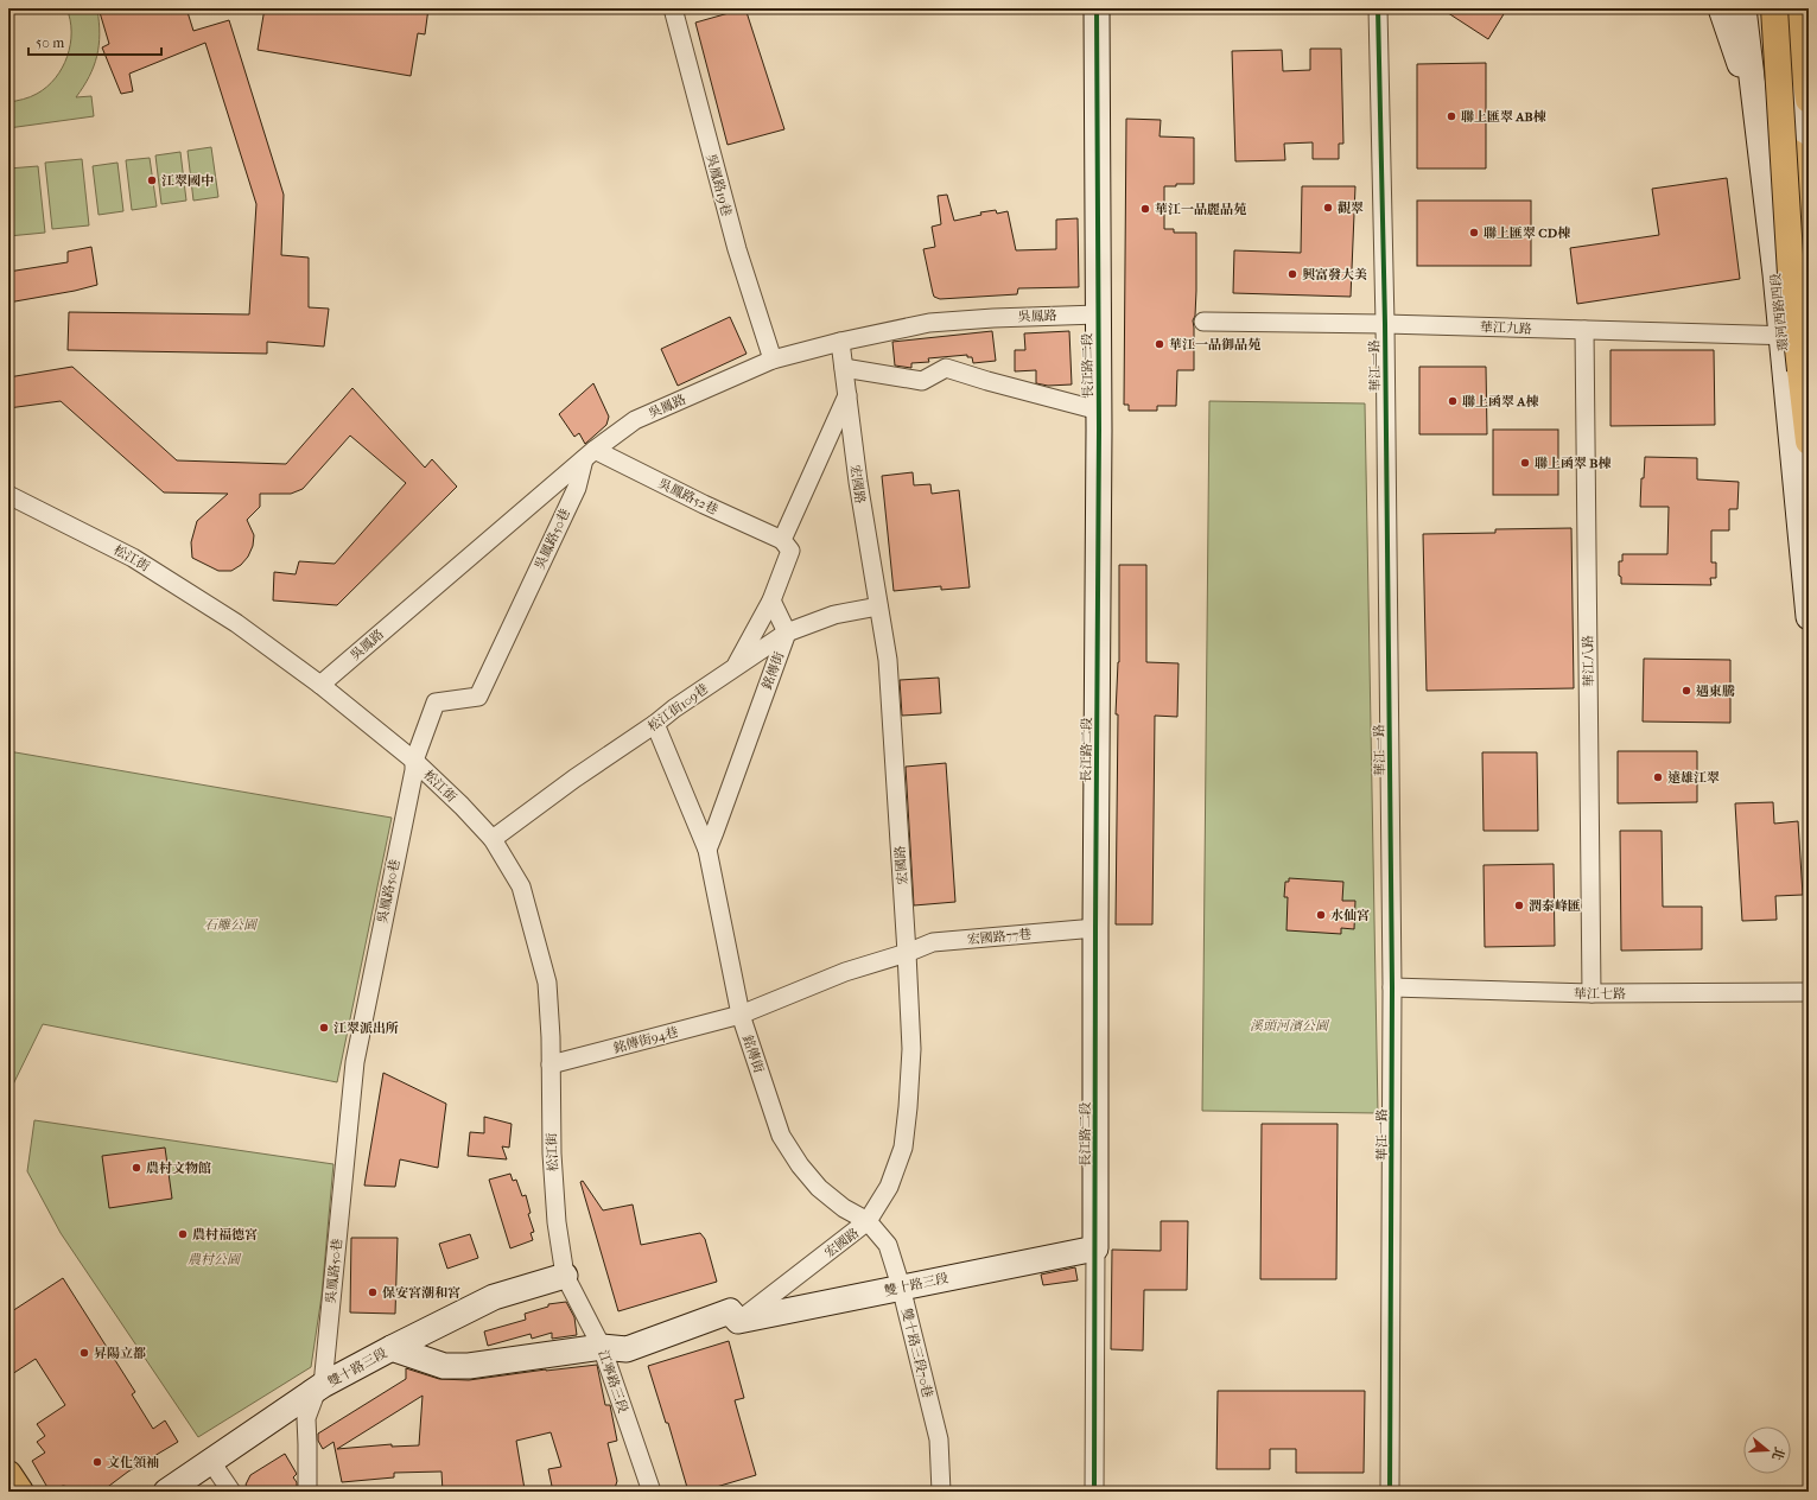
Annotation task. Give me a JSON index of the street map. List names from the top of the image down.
{
  "streets": {
    "street": [
      "吳鳳路19巷",
      "環河西路四段",
      "吳鳳路",
      "華江九路",
      "長江路二段",
      "華江一路",
      "宏國路",
      "吳鳳路52巷",
      "吳鳳路50巷",
      "松江街",
      "華江八路",
      "銘傳街",
      "松江街109巷",
      "宏國路77巷",
      "華江七路",
      "銘傳街94巷",
      "雙十路三段",
      "雙十路三段70巷",
      "江寧路三段"
    ]
  },
  "crossings": [
    ["吳鳳路19巷", "吳鳳路"],
    ["環河西路四段", "華江九路"],
    ["吳鳳路", "長江路二段"],
    ["吳鳳路", "宏國路"],
    ["吳鳳路", "吳鳳路52巷"],
    ["吳鳳路", "吳鳳路50巷"],
    ["吳鳳路", "松江街"],
    ["華江九路", "華江一路"],
    ["華江九路", "華江八路"],
    ["長江路二段", "宏國路77巷"],
    ["長江路二段", "雙十路三段"],
    ["華江一路", "華江七路"],
    ["宏國路", "銘傳街"],
    ["宏國路", "松江街109巷"],
    ["宏國路", "宏國路77巷"],
    ["宏國路", "雙十路三段"],
    ["宏國路", "雙十路三段70巷"],
    ["吳鳳路52巷", "吳鳳路50巷"],
    ["吳鳳路50巷", "松江街"],
    ["吳鳳路50巷", "雙十路三段"],
    ["松江街", "松江街109巷"],
    ["松江街", "銘傳街94巷"],
    ["松江街", "雙十路三段"],
    ["松江街", "江寧路三段"],
    ["華江八路", "華江七路"],
    ["銘傳街", "松江街109巷"],
    ["銘傳街", "宏國路77巷"],
    ["銘傳街", "銘傳街94巷"],
    ["銘傳街", "雙十路三段70巷"],
    ["宏國路77巷", "銘傳街94巷"],
    ["雙十路三段", "雙十路三段70巷"],
    ["雙十路三段", "江寧路三段"]
  ],
  "parks": ["石雕公園", "溪頭河濱公園", "農村公園"],
  "places": [
    "聯上匯翠 AB棟",
    "江翠國中",
    "觀翠",
    "華江一品麗品苑",
    "聯上匯翠 CD棟",
    "興富發大美",
    "華江一品御品苑",
    "聯上函翠 A棟",
    "聯上函翠 B棟",
    "遇東騰",
    "遠雄江翠",
    "潤泰峰匯",
    "水仙宮",
    "江翠派出所",
    "農村文物館",
    "農村福德宮",
    "保安宮潮和宮",
    "昇陽立都",
    "文化領袖"
  ],
  "scale_bar": "50 m",
  "north": "right"
}
